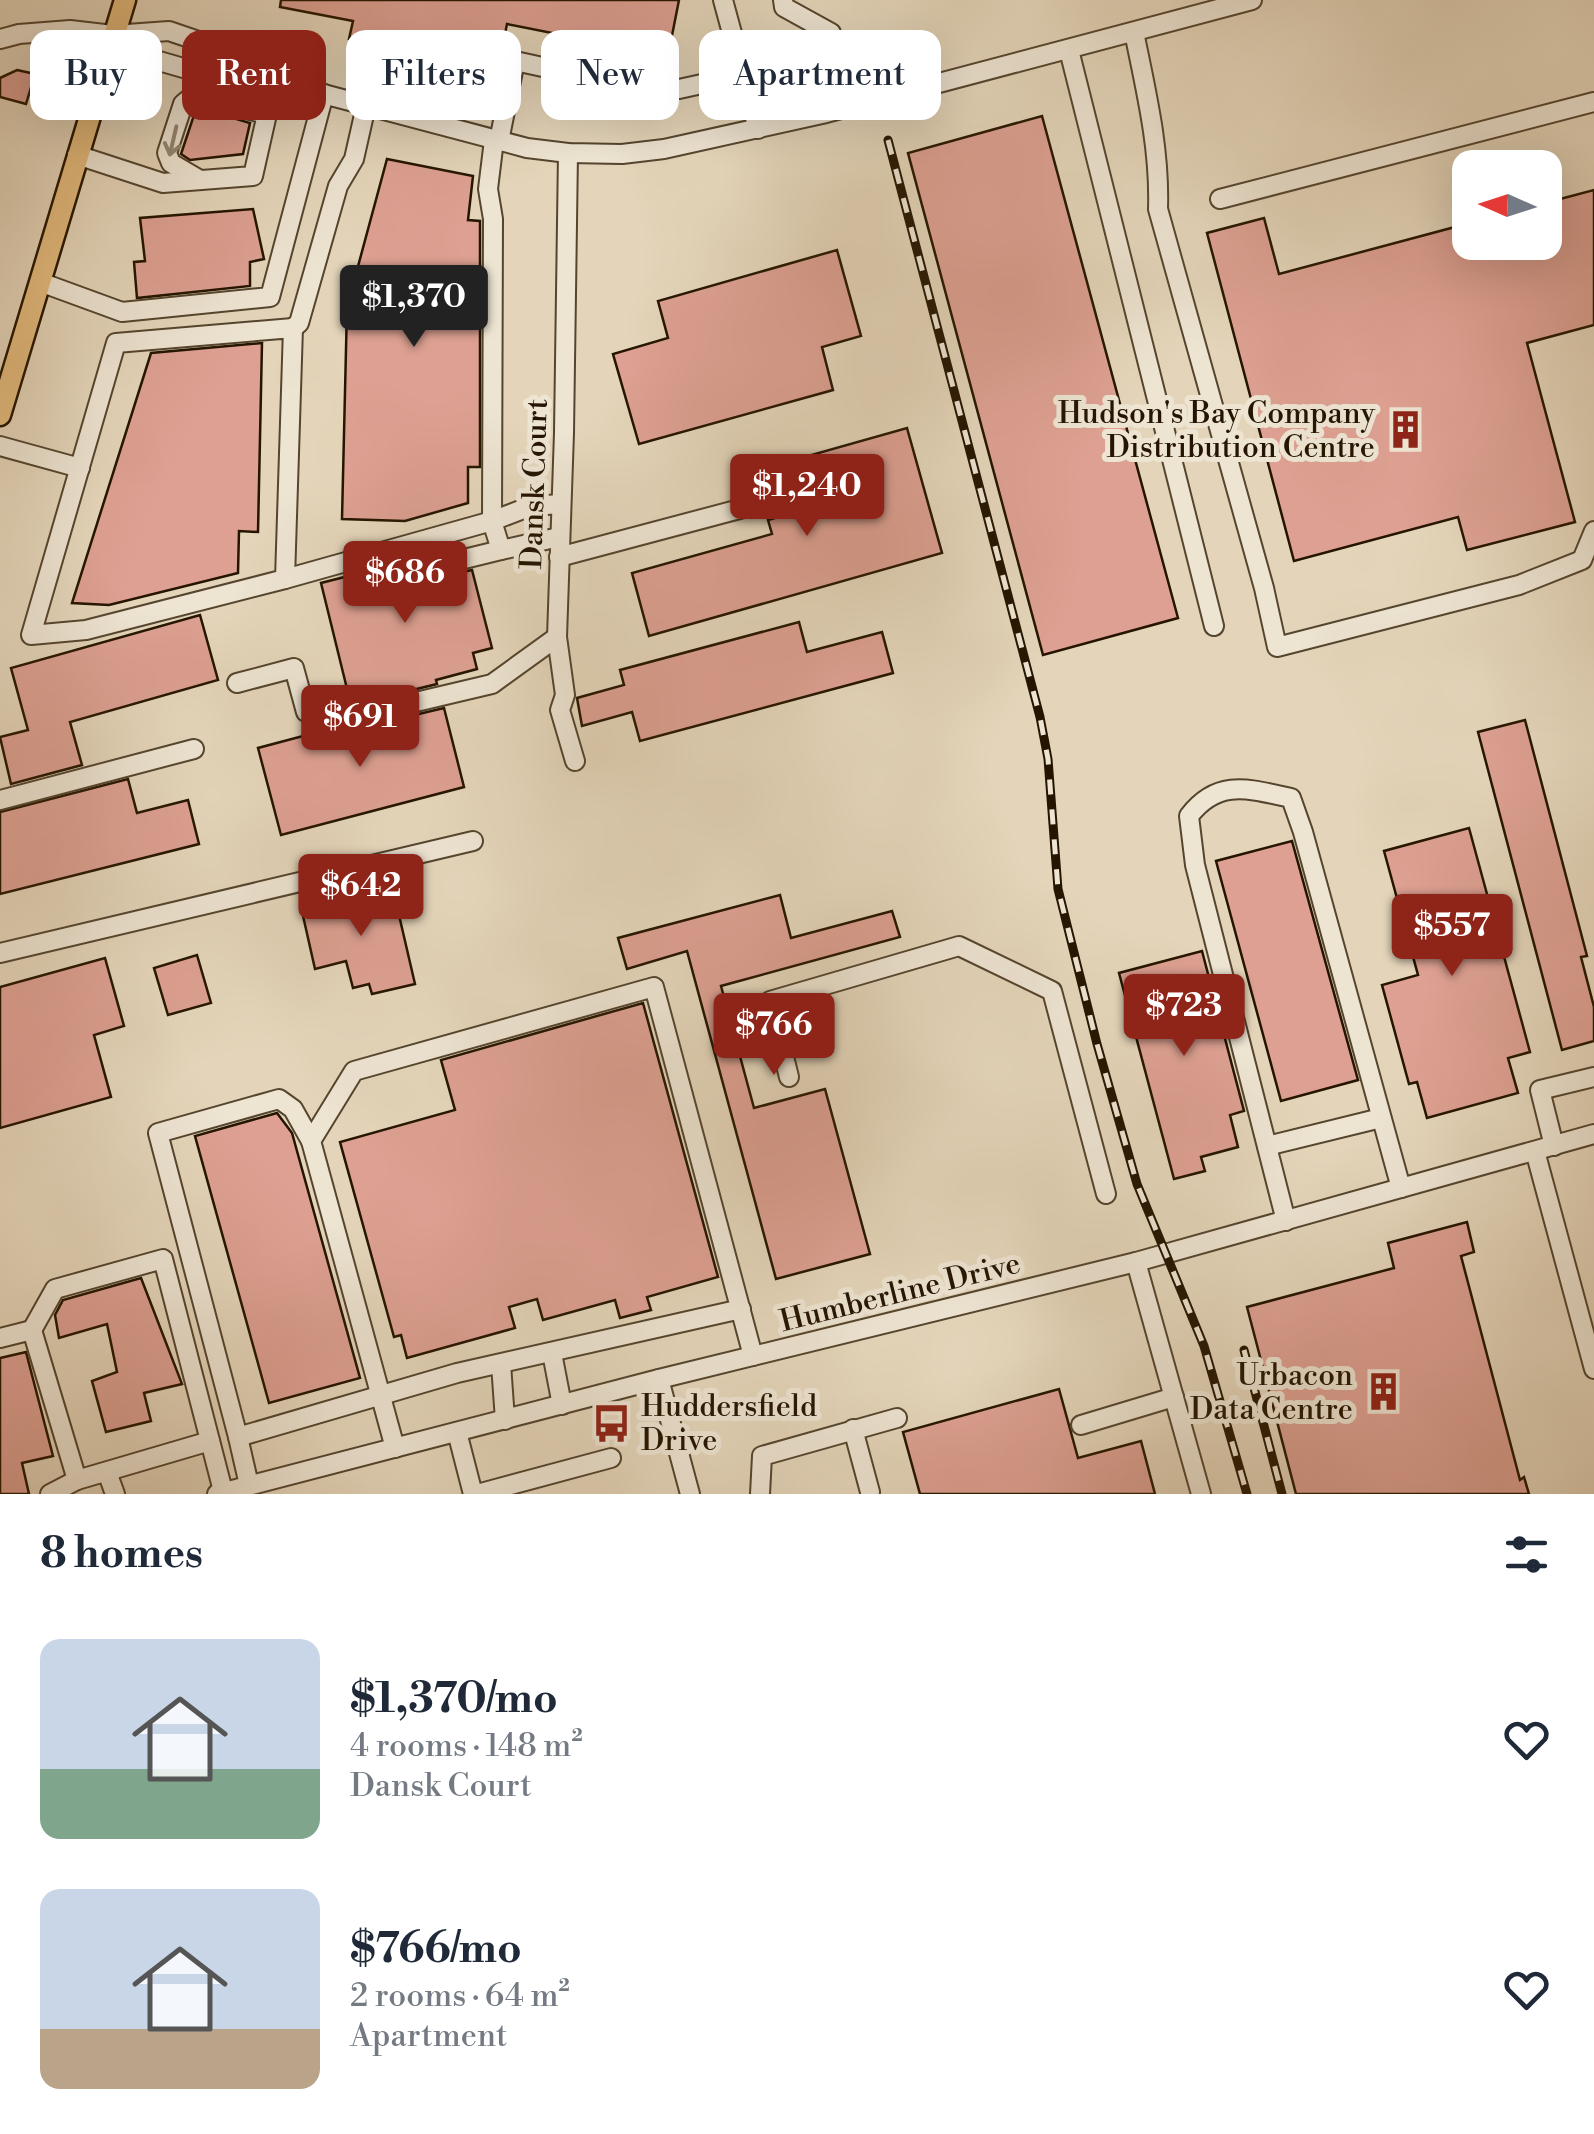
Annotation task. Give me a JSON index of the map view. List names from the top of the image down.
{
  "streets": {
    "street": ["Dansk Court", "Humberline Drive"]
  },
  "places": {
    "building": ["Hudson's Bay Company Distribution Centre", "Urbacon Data Centre"],
    "bus stop": ["Huddersfield Drive"]
  },
  "north": "left",
  "page": {
    "chip": [
      "Buy",
      "Rent",
      "Filters",
      "New",
      "Apartment"
    ],
    "price": [
      "$1,370",
      "$1,240",
      "$686",
      "$691",
      "$642",
      "$557",
      "$723",
      "$766"
    ],
    "heading": "8 homes",
    "list": [
      {
        "name": "$1,370/mo",
        "note": "4 rooms · 148 m² · Dansk Court"
      },
      {
        "name": "$766/mo",
        "note": "2 rooms · 64 m² · Apartment"
      }
    ]
  }
}
